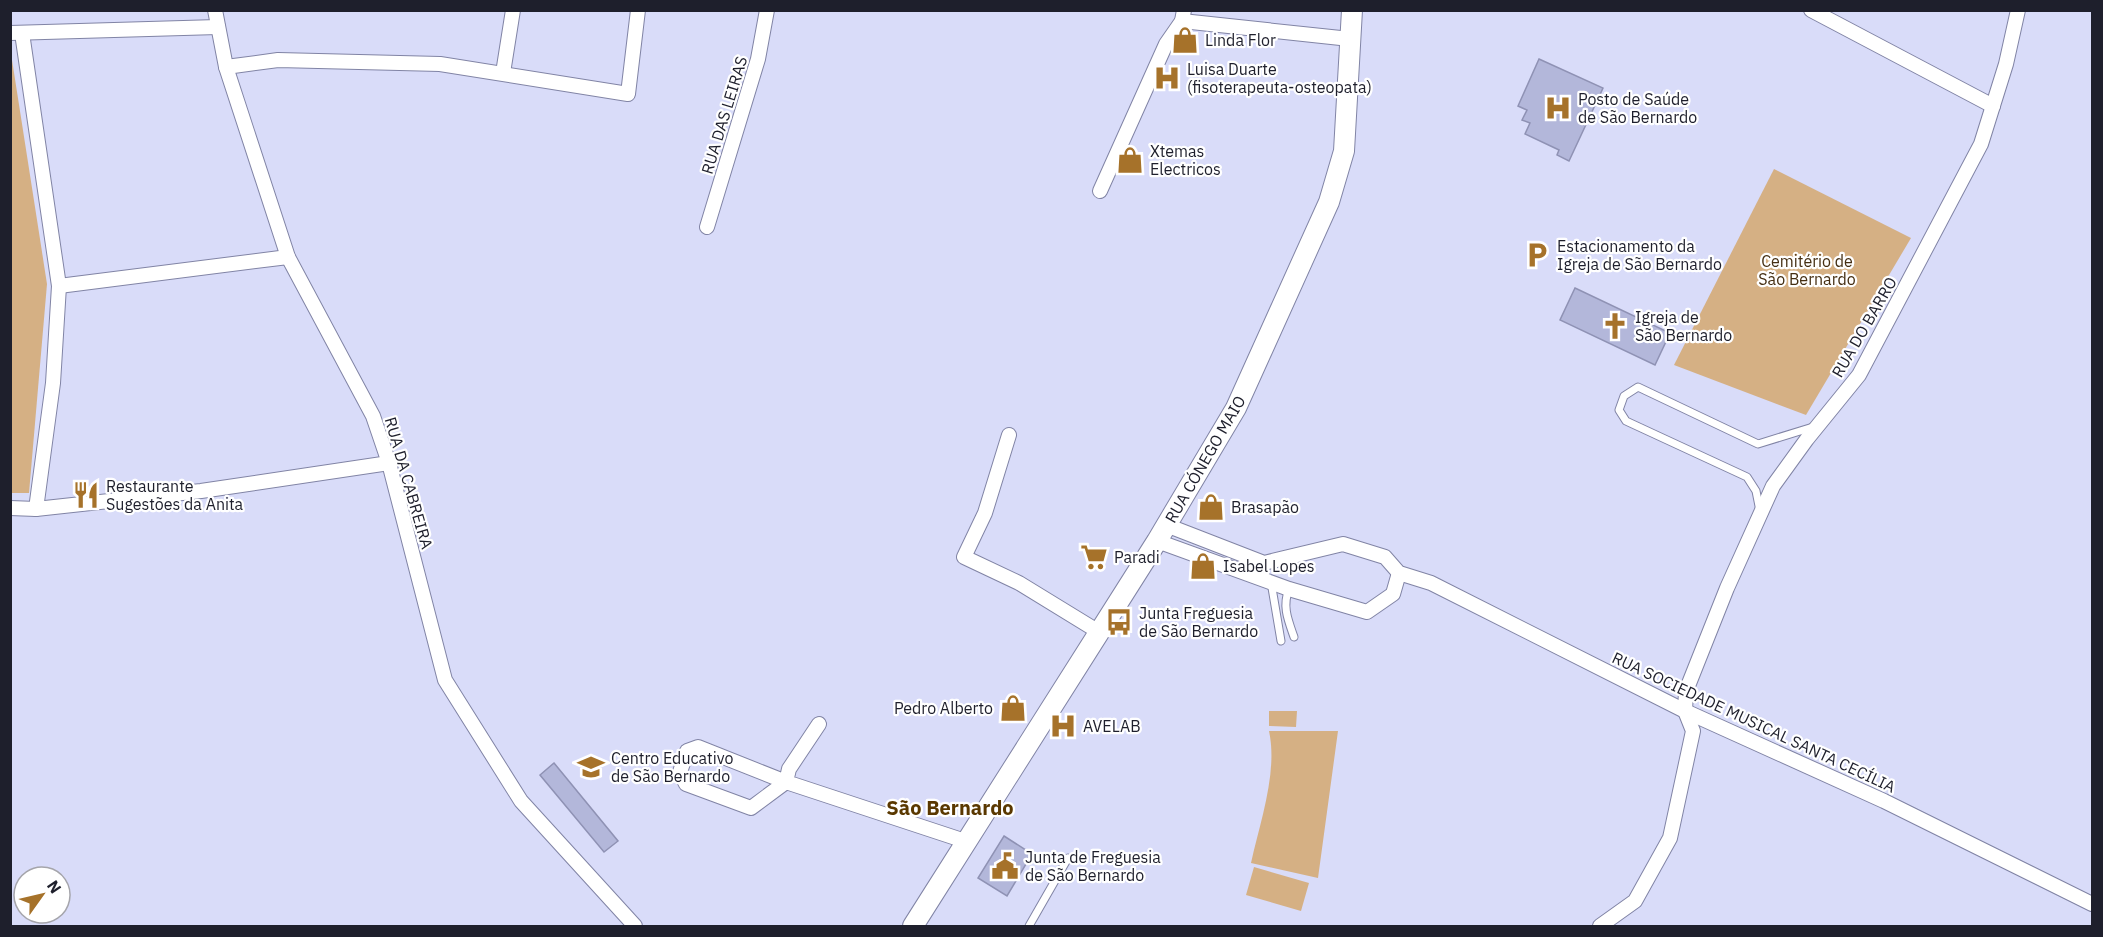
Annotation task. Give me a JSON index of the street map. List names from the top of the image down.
{
  "streets": {
    "main road": ["RUA CÓNEGO MAIO"],
    "street": [
      "RUA DAS LEIRAS",
      "RUA DO BARRO",
      "RUA DA CABREIRA",
      "RUA SOCIEDADE MUSICAL SANTA CECÍLIA"
    ]
  },
  "crossings": [
    ["RUA DO BARRO", "RUA SOCIEDADE MUSICAL SANTA CECÍLIA"],
    ["RUA CÓNEGO MAIO", "RUA SOCIEDADE MUSICAL SANTA CECÍLIA"]
  ],
  "districts": ["São Bernardo"],
  "parks": ["Cemitério de São Bernardo"],
  "places": {
    "shop": [
      "Linda Flor",
      "Xtemas Electricos",
      "Brasapão",
      "Isabel Lopes",
      "Pedro Alberto"
    ],
    "hospital": ["Luisa Duarte (fisoterapeuta-osteopata)", "Posto de Saúde de São Bernardo", "AVELAB"],
    "parking": ["Estacionamento da Igreja de São Bernardo"],
    "church": ["Igreja de São Bernardo"],
    "restaurant": ["Restaurante Sugestões da Anita"],
    "supermarket": ["Paradi"],
    "bus stop": ["Junta Freguesia de São Bernardo"],
    "school or university": ["Centro Educativo de São Bernardo"],
    "public building": ["Junta de Freguesia de São Bernardo"]
  },
  "north": "top right"
}
